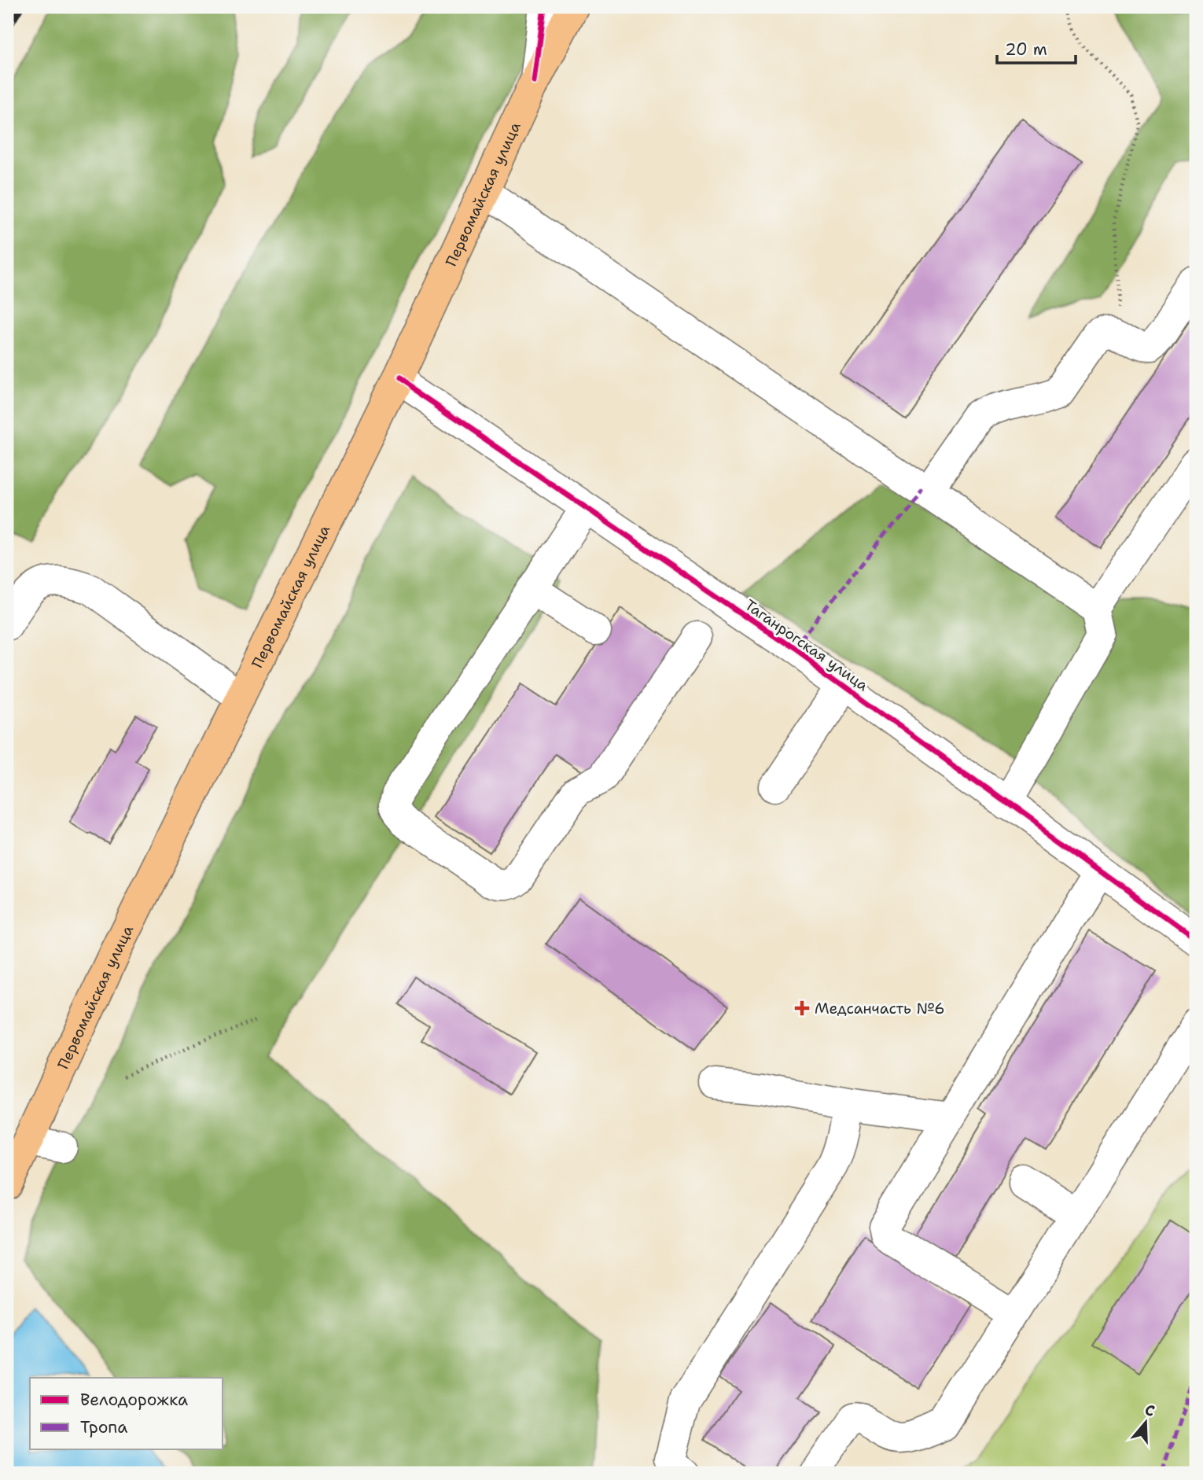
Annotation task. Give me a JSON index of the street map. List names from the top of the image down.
{
  "streets": {
    "main road": ["Первомайская улица"],
    "street": ["Таганрогская улица"]
  },
  "crossings": [
    ["Первомайская улица", "Таганрогская улица"]
  ],
  "places": {
    "health": ["Медсанчасть №6"]
  },
  "legend": ["Велодорожка", "Тропа"],
  "scale_bar": "20 m",
  "north": "top"
}
